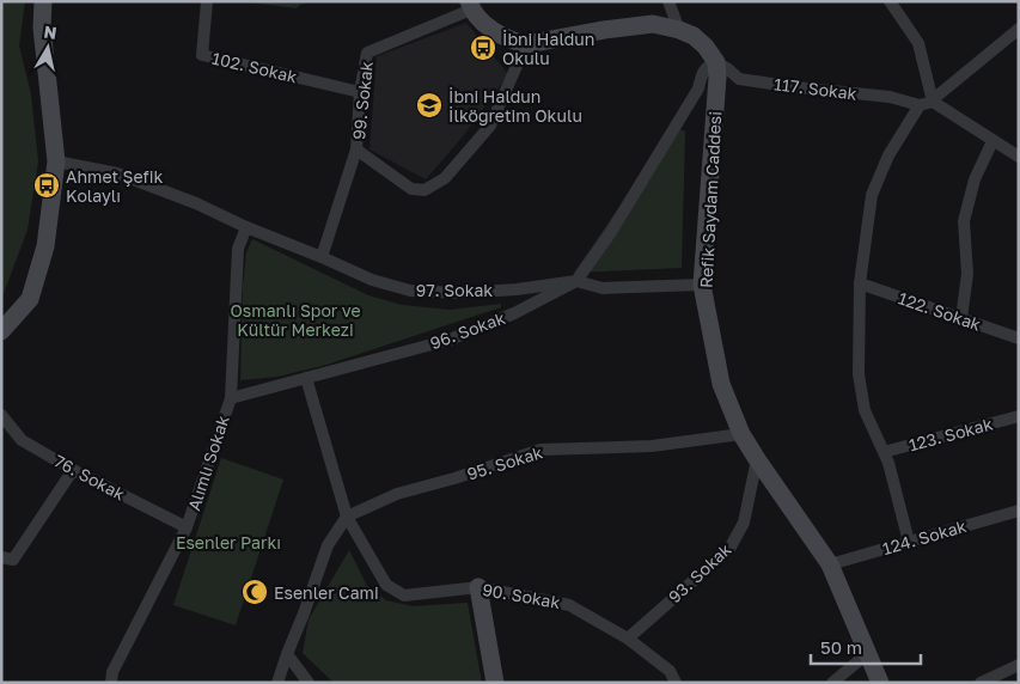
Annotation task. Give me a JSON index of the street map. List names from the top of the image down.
{
  "streets": {
    "street": [
      "102. Sokak",
      "117. Sokak",
      "99. Sokak",
      "Refik Saydam Caddesi",
      "97. Sokak",
      "122. Sokak",
      "96. Sokak",
      "123. Sokak",
      "Alımlı Sokak",
      "95. Sokak",
      "76. Sokak",
      "124. Sokak",
      "93. Sokak",
      "90. Sokak"
    ]
  },
  "crossings": [
    ["102. Sokak", "99. Sokak"],
    ["117. Sokak", "Refik Saydam Caddesi"],
    ["99. Sokak", "97. Sokak"],
    ["Refik Saydam Caddesi", "95. Sokak"],
    ["Refik Saydam Caddesi", "124. Sokak"],
    ["Refik Saydam Caddesi", "93. Sokak"],
    ["97. Sokak", "96. Sokak"],
    ["97. Sokak", "Alımlı Sokak"],
    ["96. Sokak", "Alımlı Sokak"],
    ["96. Sokak", "90. Sokak"],
    ["Alımlı Sokak", "76. Sokak"],
    ["95. Sokak", "90. Sokak"],
    ["93. Sokak", "90. Sokak"]
  ],
  "parks": ["Osmanlı Spor ve Kültür Merkezi", "Esenler Parkı"],
  "places": {
    "bus stop": ["İbni Haldun Okulu", "Ahmet Şefik Kolaylı"],
    "school or university": ["İbni Haldun İlköğretim Okulu"],
    "mosque": ["Esenler Cami"]
  },
  "scale_bar": "50 m",
  "north": "top"
}
